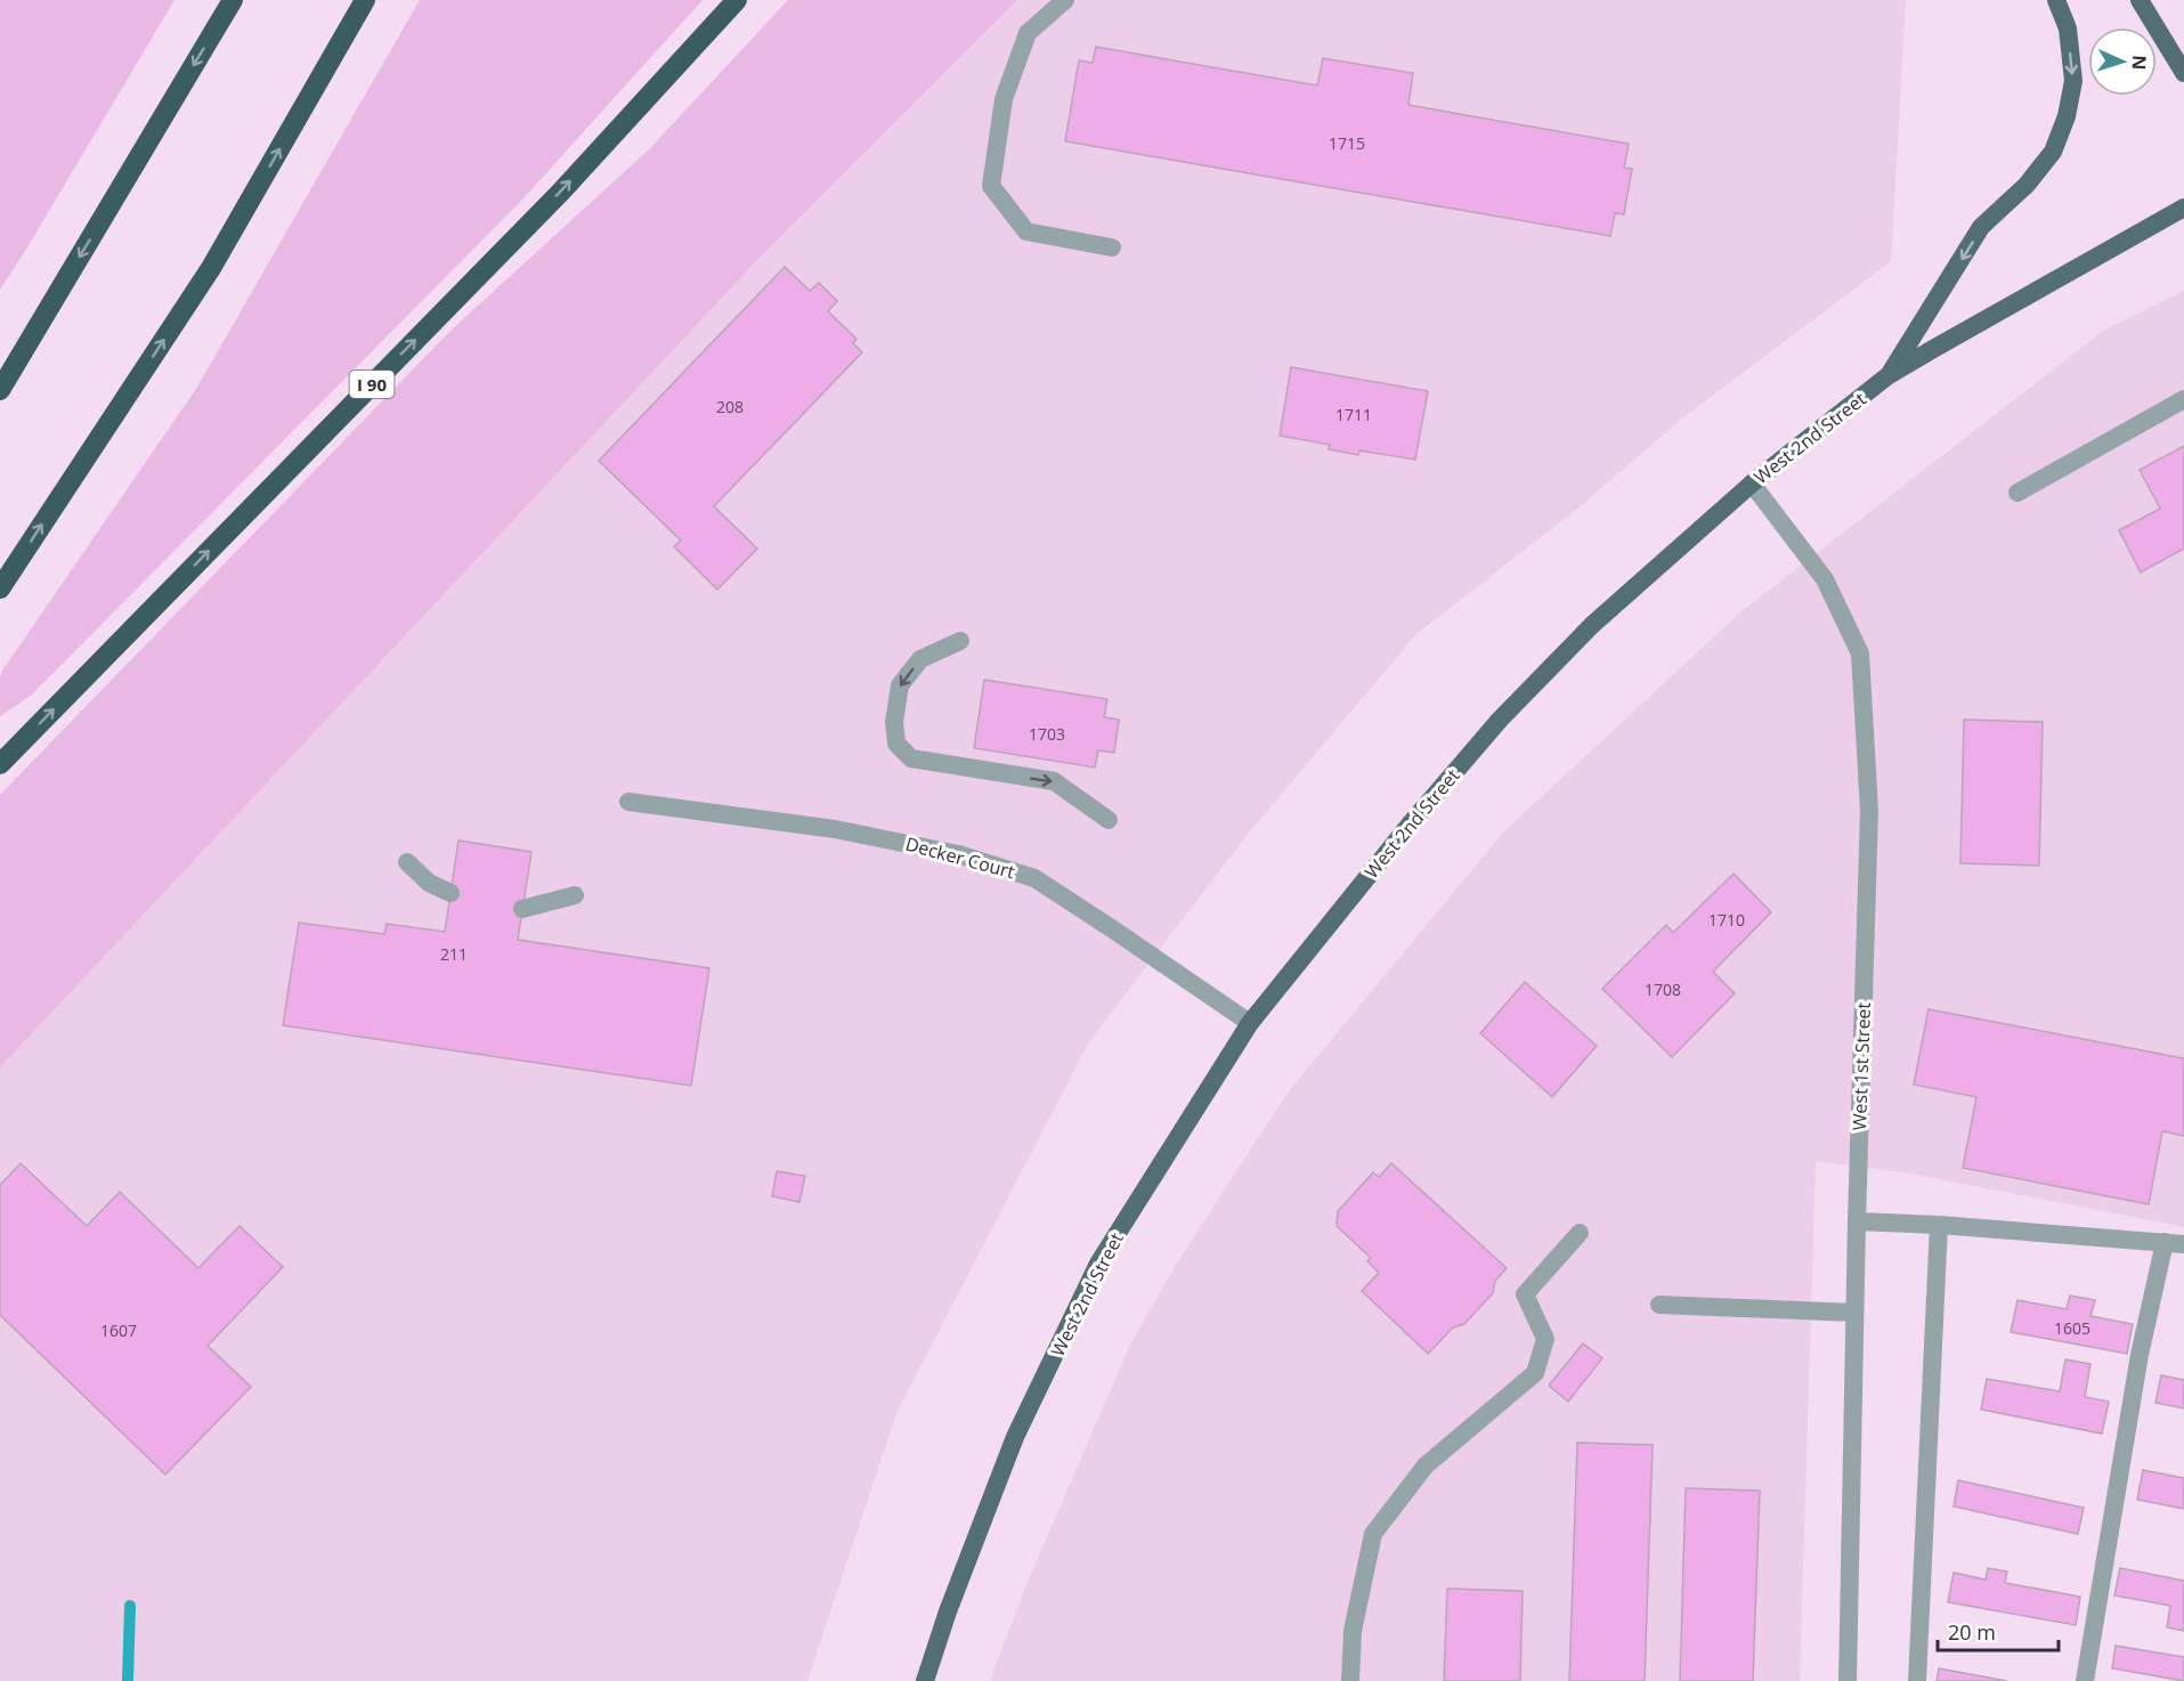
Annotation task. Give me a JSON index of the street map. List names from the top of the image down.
{
  "streets": {
    "highway": ["I 90"],
    "main road": ["West 2nd Street"],
    "street": ["Decker Court", "West 1st Street"]
  },
  "crossings": [
    ["West 2nd Street", "Decker Court"],
    ["West 2nd Street", "West 1st Street"]
  ],
  "house_numbers": [
    "1715",
    "208",
    "1711",
    "1703",
    "1710",
    "211",
    "1708",
    "1605",
    "1607"
  ],
  "scale_bar": "20 m",
  "north": "right"
}
